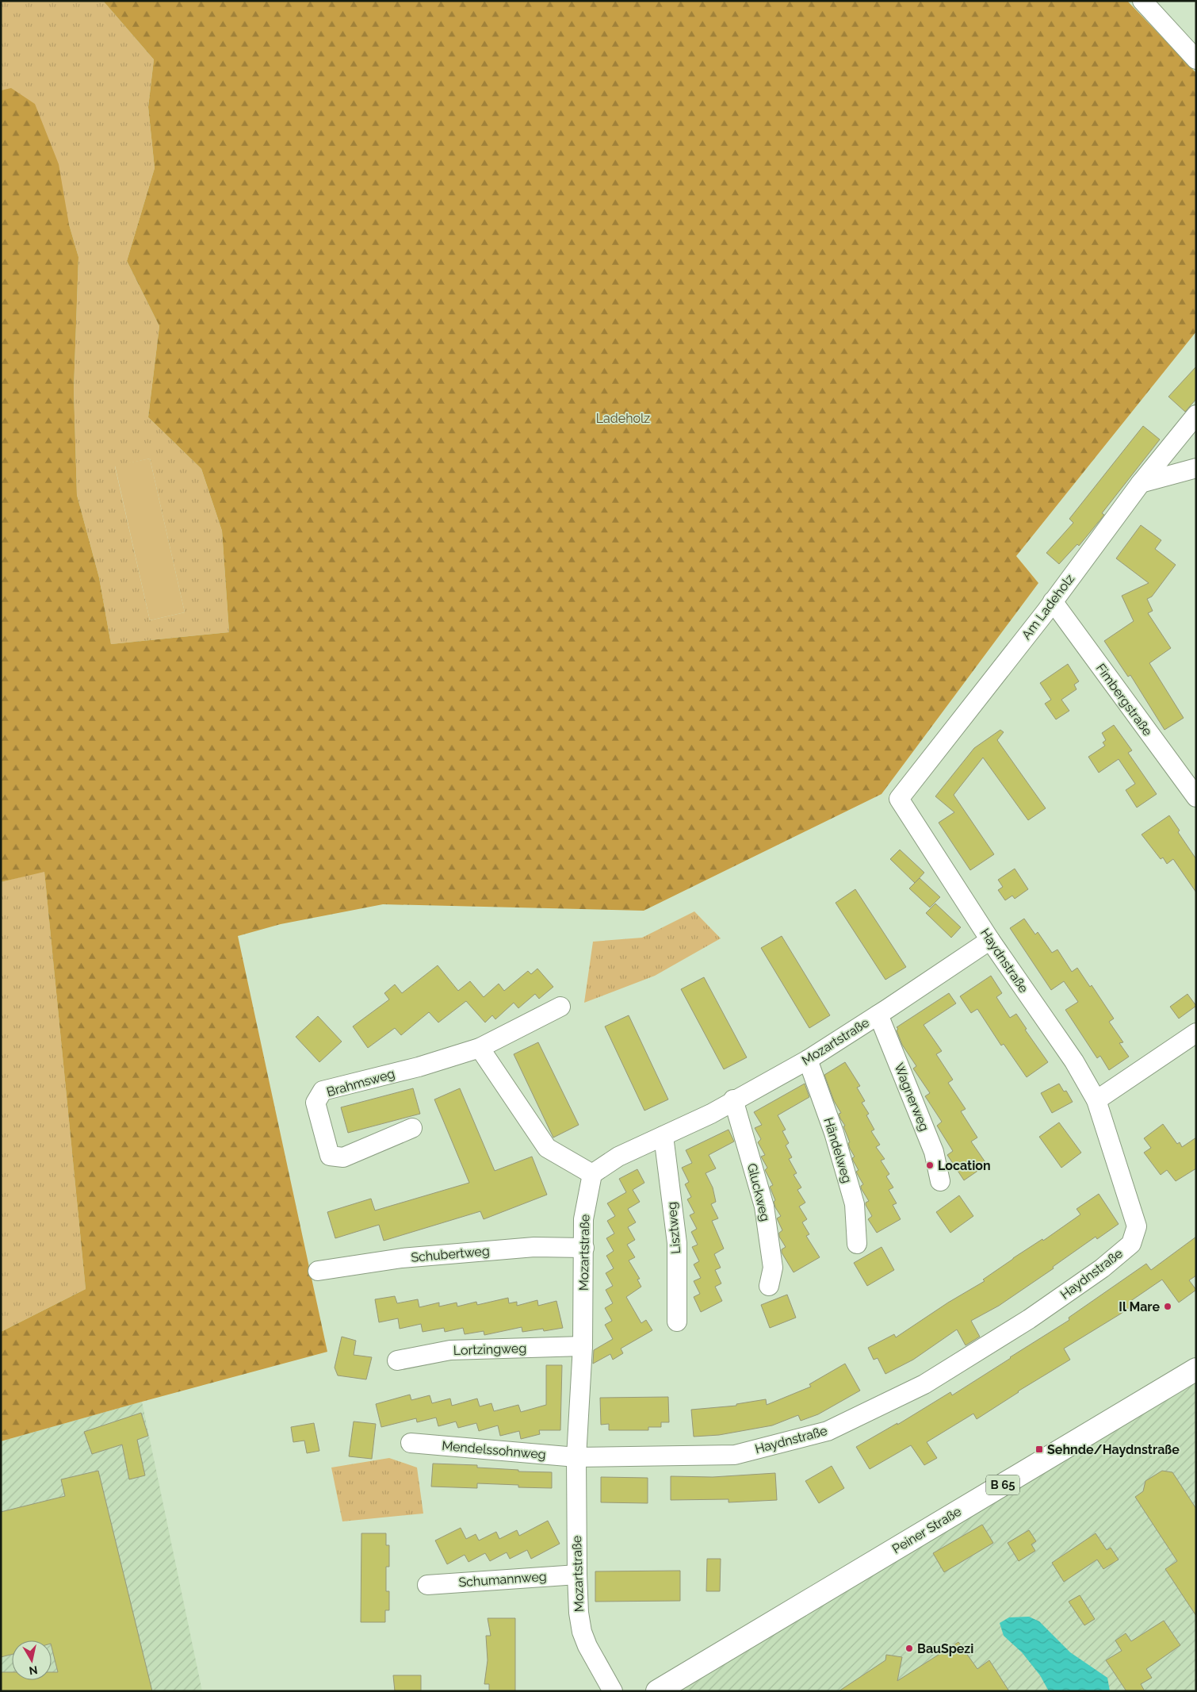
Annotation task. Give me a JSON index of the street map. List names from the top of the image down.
{
  "streets": {
    "main road": ["B 65", "Peiner Straße"],
    "street": [
      "Am Ladeholz",
      "Fimbergstraße",
      "Haydnstraße",
      "Mozartstraße",
      "Brahmsweg",
      "Wagnerweg",
      "Händelweg",
      "Gluckweg",
      "Lisztweg",
      "Schubertweg",
      "Lortzingweg",
      "Mendelssohnweg",
      "Schumannweg"
    ]
  },
  "crossings": [
    ["Am Ladeholz", "Fimbergstraße"],
    ["Am Ladeholz", "Haydnstraße"],
    ["Haydnstraße", "Mozartstraße"],
    ["Haydnstraße", "Mendelssohnweg"],
    ["Mozartstraße", "Wagnerweg"],
    ["Mozartstraße", "Händelweg"],
    ["Mozartstraße", "Gluckweg"],
    ["Mozartstraße", "Lisztweg"],
    ["Mozartstraße", "Schubertweg"],
    ["Mozartstraße", "Lortzingweg"],
    ["Mozartstraße", "Mendelssohnweg"],
    ["Mozartstraße", "Schumannweg"]
  ],
  "parks": ["Ladeholz"],
  "places": {
    "other": ["Location", "Il Mare", "BauSpezi"],
    "transit": ["Sehnde/Haydnstraße"]
  },
  "north": "bottom"
}
